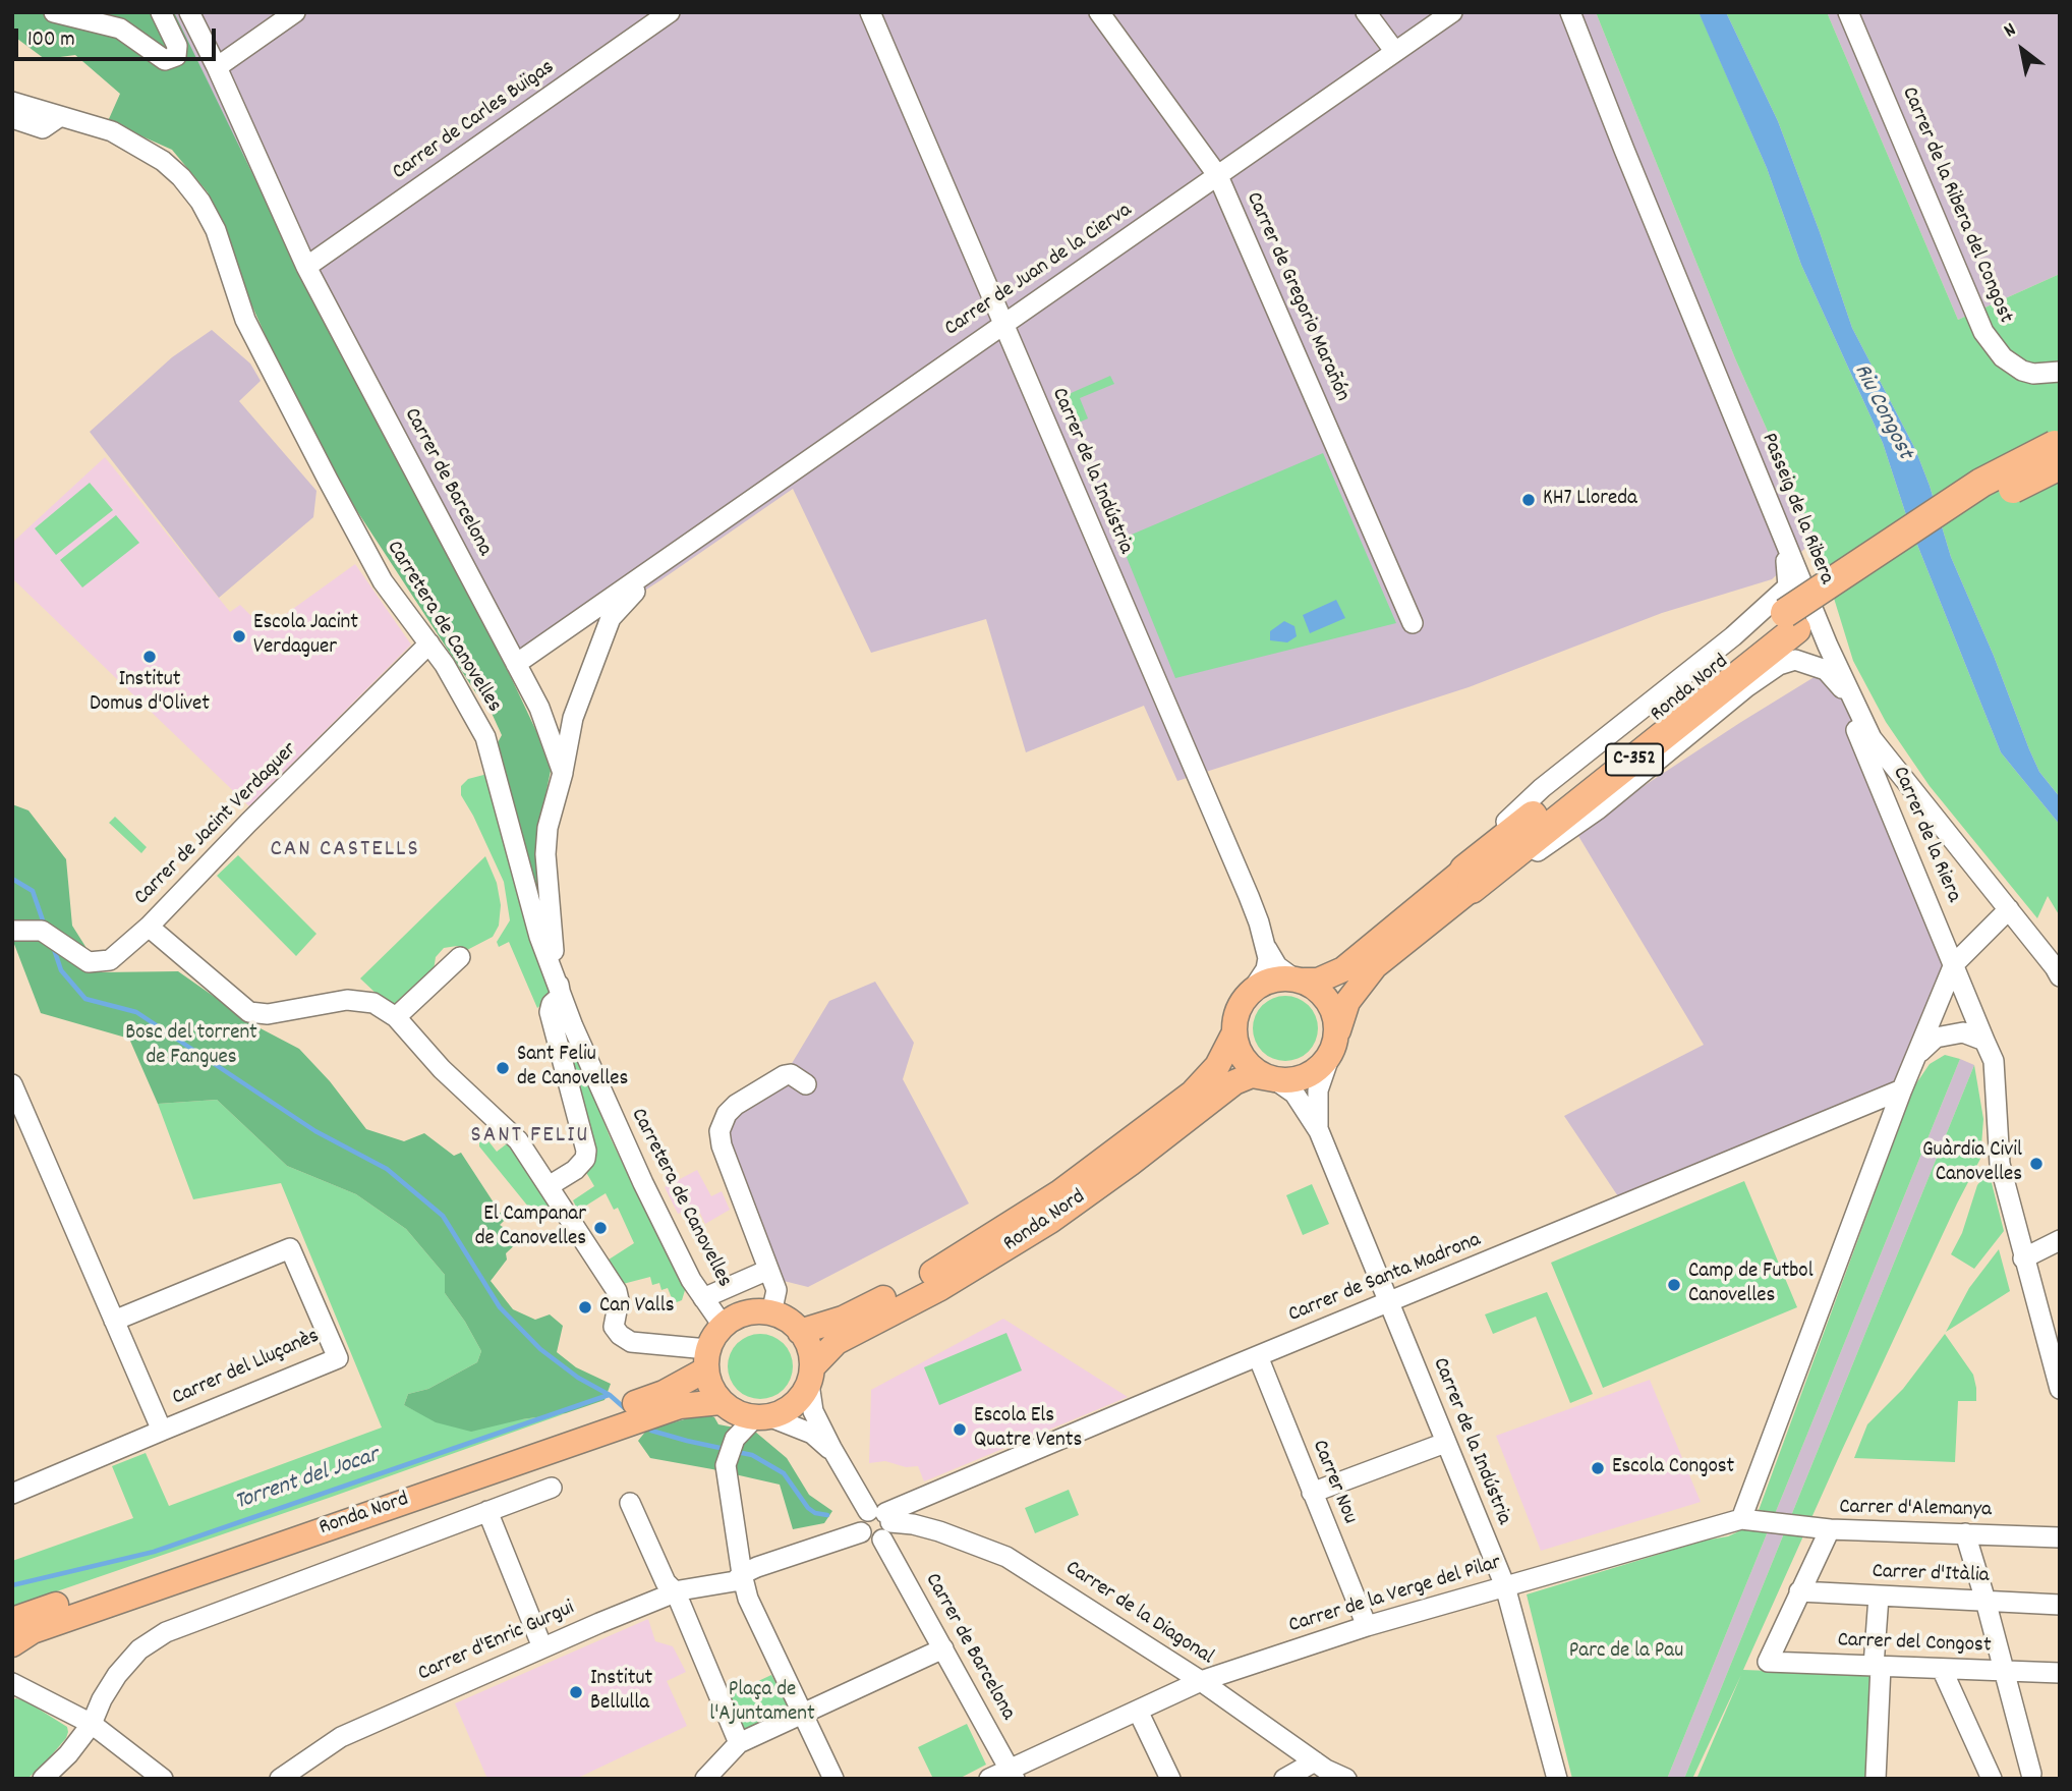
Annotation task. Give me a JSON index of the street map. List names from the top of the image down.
{
  "streets": {
    "highway": ["Ronda Nord", "C-352"],
    "street": [
      "Carrer de Carles Buïgas",
      "Carrer de la Ribera del Congost",
      "Carrer de Juan de la Cierva",
      "Carrer de Gregorio Marañón",
      "Carrer de la Indústria",
      "Carrer de Barcelona",
      "Passeig de la Ribera",
      "Carretera de Canovelles",
      "Carrer de Jacint Verdaguer",
      "Carrer de la Riera",
      "Carrer de Santa Madrona",
      "Carrer del Lluçanès",
      "Carrer Nou",
      "Carrer d'Alemanya",
      "Carrer d'Itàlia",
      "Carrer de la Verge del Pilar",
      "Carrer de la Diagonal",
      "Carrer d'Enric Gurgui",
      "Carrer del Congost"
    ]
  },
  "crossings": [
    ["Carrer de Carles Buïgas", "Carrer de Barcelona"],
    ["Carrer de Juan de la Cierva", "Carrer de Gregorio Marañón"],
    ["Carrer de Juan de la Cierva", "Carrer de la Indústria"],
    ["Carrer de Juan de la Cierva", "Carrer de Barcelona"],
    ["Carrer de la Indústria", "Carrer de Santa Madrona"],
    ["Carrer de la Indústria", "Carrer de la Verge del Pilar"],
    ["Carrer de Barcelona", "Carretera de Canovelles"],
    ["Carrer de Barcelona", "Ronda Nord"],
    ["Carrer de Barcelona", "Carrer de Santa Madrona"],
    ["Carrer de Barcelona", "Carrer de la Verge del Pilar"],
    ["Carrer de Barcelona", "Carrer de la Diagonal"],
    ["Passeig de la Ribera", "Carrer de la Riera"],
    ["Carretera de Canovelles", "Ronda Nord"],
    ["Carretera de Canovelles", "Carrer de Jacint Verdaguer"],
    ["Ronda Nord", "C-352"],
    ["Carrer de Santa Madrona", "Carrer Nou"],
    ["Carrer de Santa Madrona", "Carrer de la Diagonal"],
    ["Carrer Nou", "Carrer de la Verge del Pilar"],
    ["Carrer d'Alemanya", "Carrer d'Itàlia"],
    ["Carrer d'Alemanya", "Carrer de la Verge del Pilar"],
    ["Carrer d'Alemanya", "Carrer del Congost"],
    ["Carrer de la Verge del Pilar", "Carrer de la Diagonal"],
    ["Carrer de la Diagonal", "Carrer d'Enric Gurgui"]
  ],
  "districts": ["CAN CASTELLS", "SANT FELIU"],
  "water": ["Riu Congost", "Torrent del Jocar"],
  "parks": ["Bosc del torrent de Fangues", "Parc de la Pau", "Plaça de l'Ajuntament"],
  "places": [
    "KH7 Lloreda",
    "Escola Jacint Verdaguer",
    "Institut Domus d'Olivet",
    "Sant Feliu de Canovelles",
    "Guàrdia Civil Canovelles",
    "El Campanar de Canovelles",
    "Camp de Futbol Canovelles",
    "Can Valls",
    "Escola Els Quatre Vents",
    "Escola Congost",
    "Institut Bellulla"
  ],
  "scale_bar": "100 m",
  "north": "top left"
}
